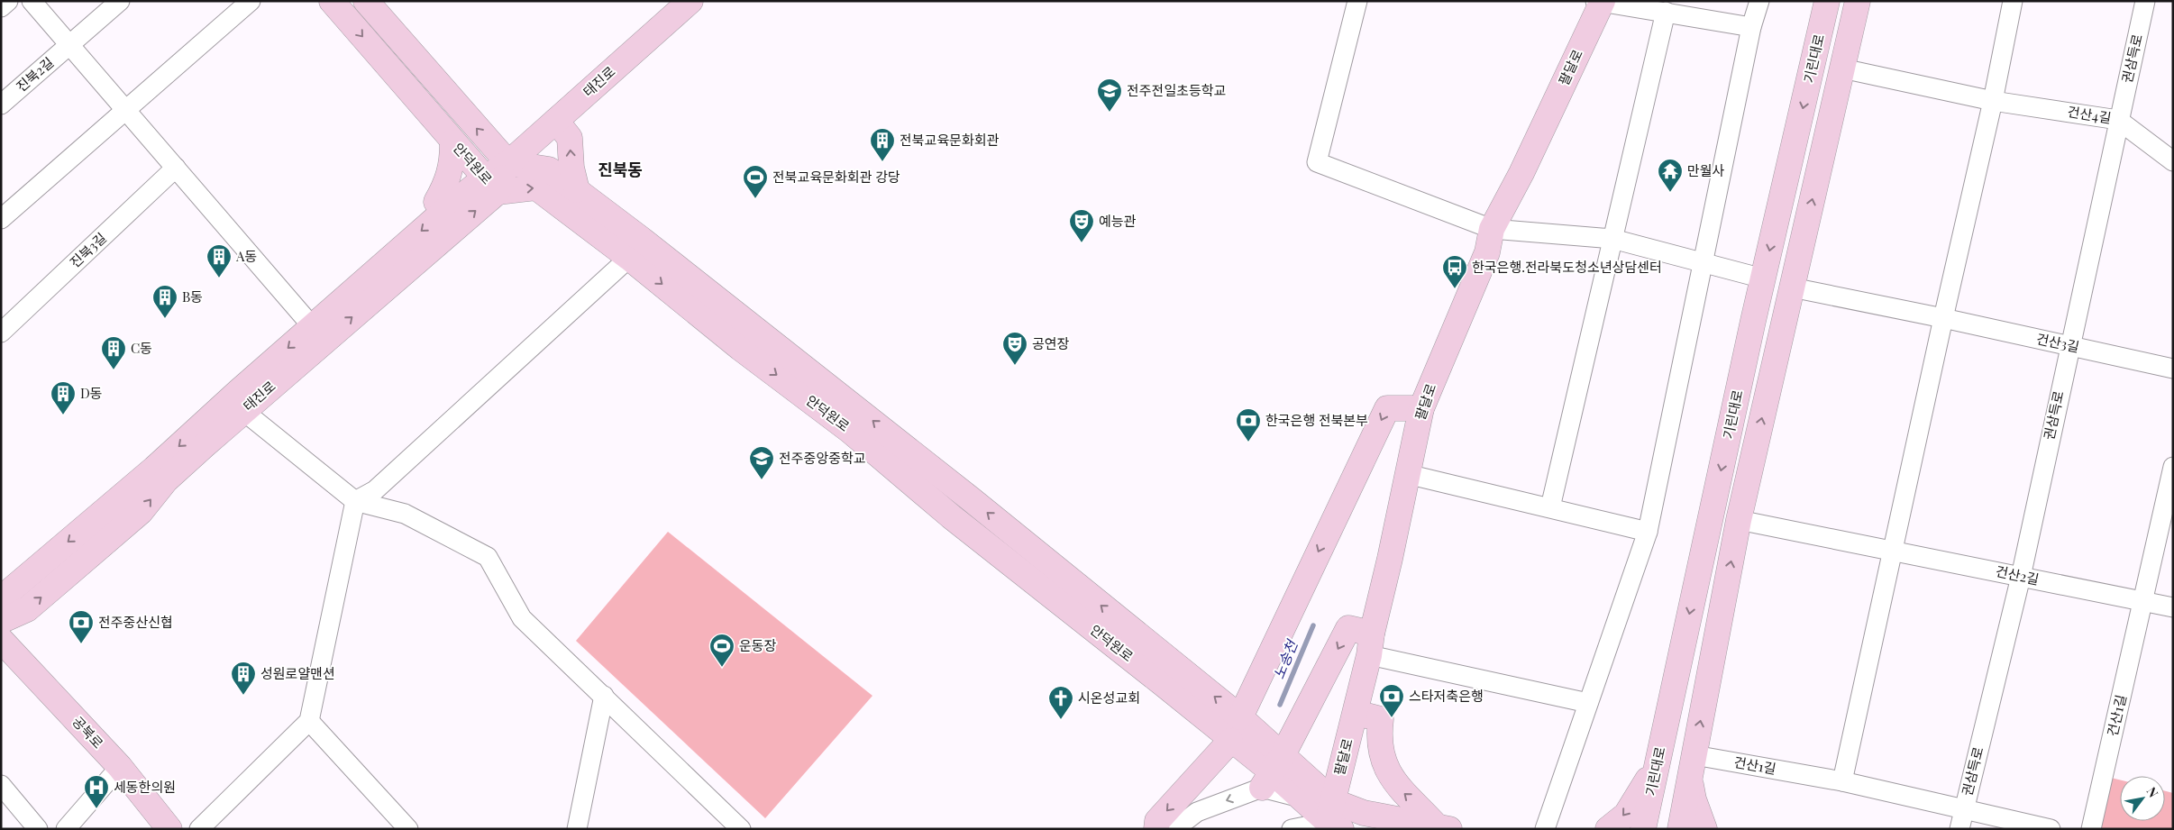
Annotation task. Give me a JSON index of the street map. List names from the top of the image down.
{
  "streets": {
    "street": [
      "기린대로",
      "권삼득로",
      "팔달로",
      "진북2길",
      "태진로",
      "건산4길",
      "안덕원로",
      "진북3길",
      "건산3길",
      "건산2길",
      "건산1길",
      "공북로"
    ]
  },
  "crossings": [
    ["권삼득로", "건산4길"],
    ["권삼득로", "건산3길"],
    ["권삼득로", "건산2길"],
    ["권삼득로", "건산1길"],
    ["팔달로", "안덕원로"],
    ["태진로", "안덕원로"],
    ["건산2길", "건산1길"]
  ],
  "districts": ["진북동"],
  "water": ["노송천"],
  "places": {
    "school or university": ["전주전일초등학교", "전주중앙중학교"],
    "building": [
      "전북교육문화회관",
      "A동",
      "B동",
      "C동",
      "D동",
      "성원로얄맨션"
    ],
    "temple": ["만월사"],
    "sports": ["전북교육문화회관 강당", "운동장"],
    "theatre": ["예능관", "공연장"],
    "bus stop": ["한국은행.전라북도청소년상담센터"],
    "bank": ["한국은행 전북본부", "전주중산신협", "스타저축은행"],
    "church": ["시온성교회"],
    "hospital": ["세동한의원"]
  },
  "north": "top right"
}
